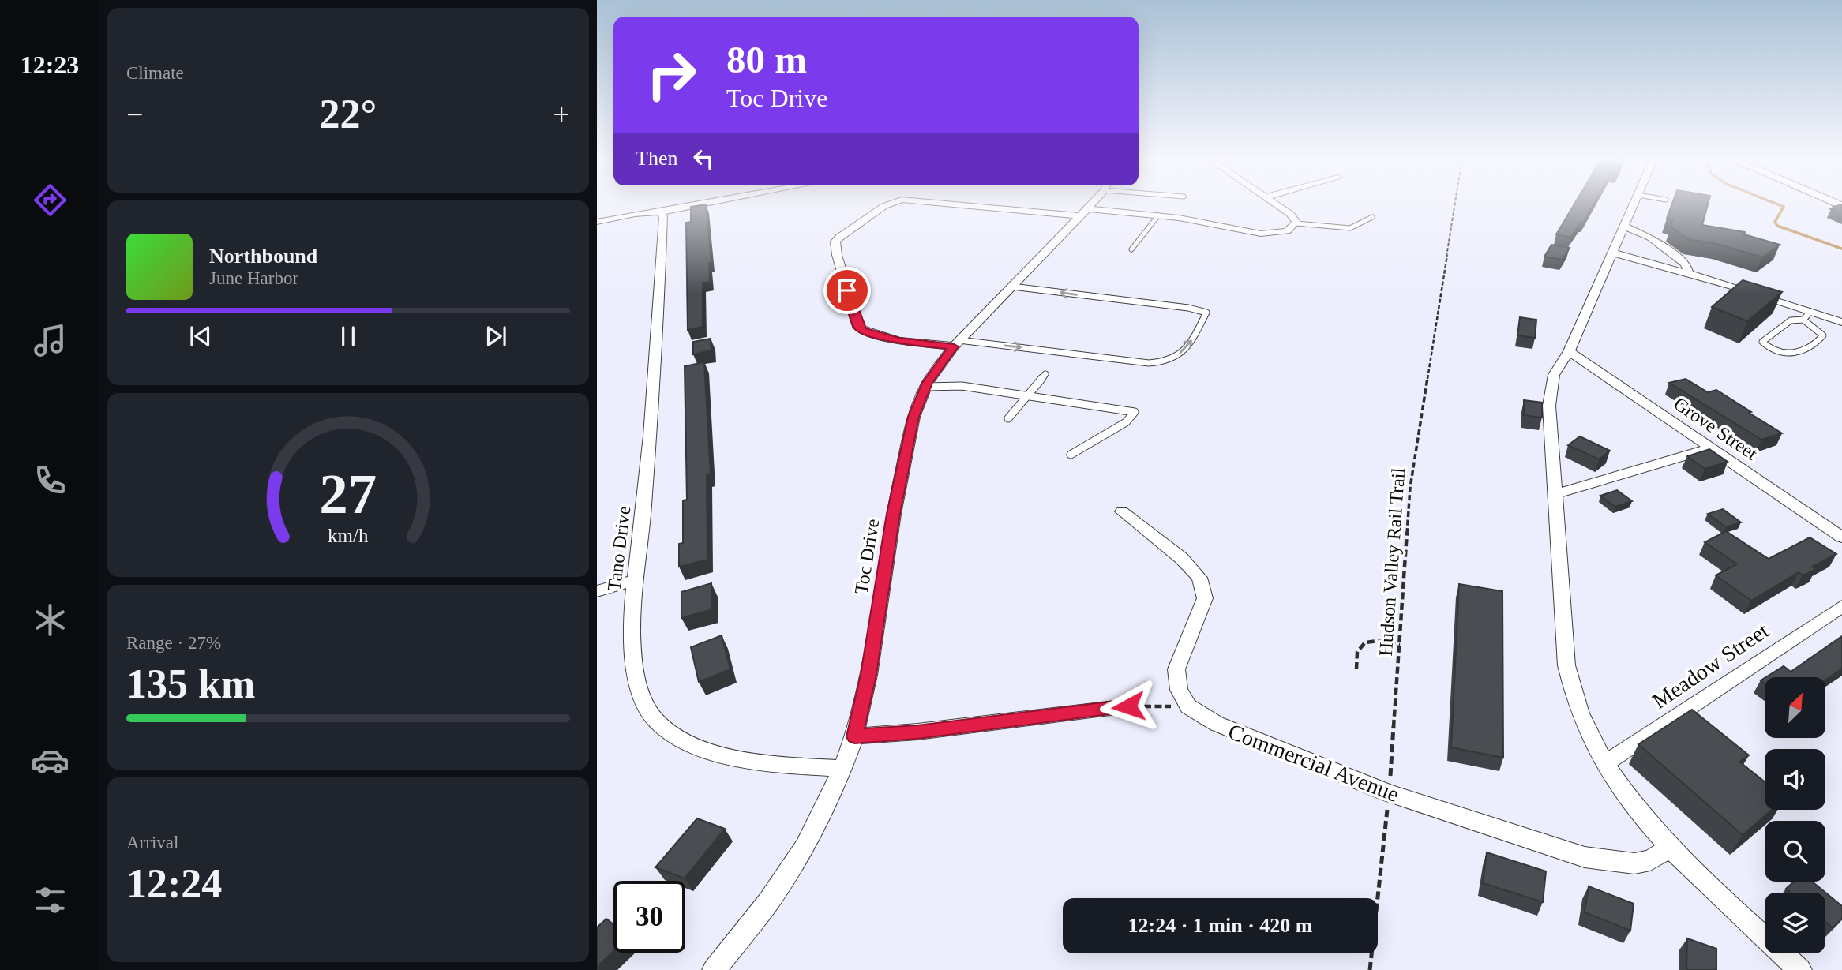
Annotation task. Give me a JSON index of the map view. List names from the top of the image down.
{
  "streets": {
    "street": [
      "Grove Street",
      "Tano Drive",
      "Toc Drive",
      "Meadow Street",
      "Commercial Avenue"
    ],
    "path": ["Hudson Valley Rail Trail"]
  },
  "crossings": [
    ["Tano Drive", "Toc Drive"],
    ["Hudson Valley Rail Trail", "Commercial Avenue"]
  ],
  "north": "top right",
  "page": {
    "tabs": "12:23",
    "tile": [
      "Climate",
      ["Range · 27%", "135 km"],
      ["Arrival", "12:24"]
    ],
    "turn": ["80 m", "Toc Drive"],
    "heat": ["−", "22°", "+"],
    "then": "Then",
    "song": ["Northbound", "June Harbor"],
    "limit": "30",
    "trip": "12:24 · 1 min · 420 m",
    "gauge": ["27", "km/h"]
  }
}
